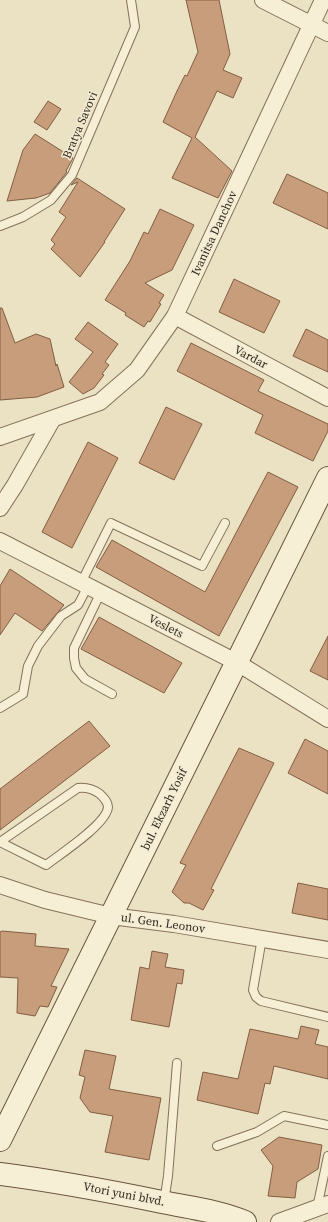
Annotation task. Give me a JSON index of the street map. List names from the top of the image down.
{
  "streets": {
    "street": [
      "Ivanitsa Danchov",
      "Vardar",
      "Veslets",
      "bul. Ekzarh Yosif",
      "ul. Gen. Leonov",
      "Vtori yuni blvd."
    ],
    "lane": ["Bratya Savovi"]
  },
  "crossings": [
    ["Ivanitsa Danchov", "Vardar"],
    ["Veslets", "bul. Ekzarh Yosif"],
    ["bul. Ekzarh Yosif", "ul. Gen. Leonov"]
  ]
}
